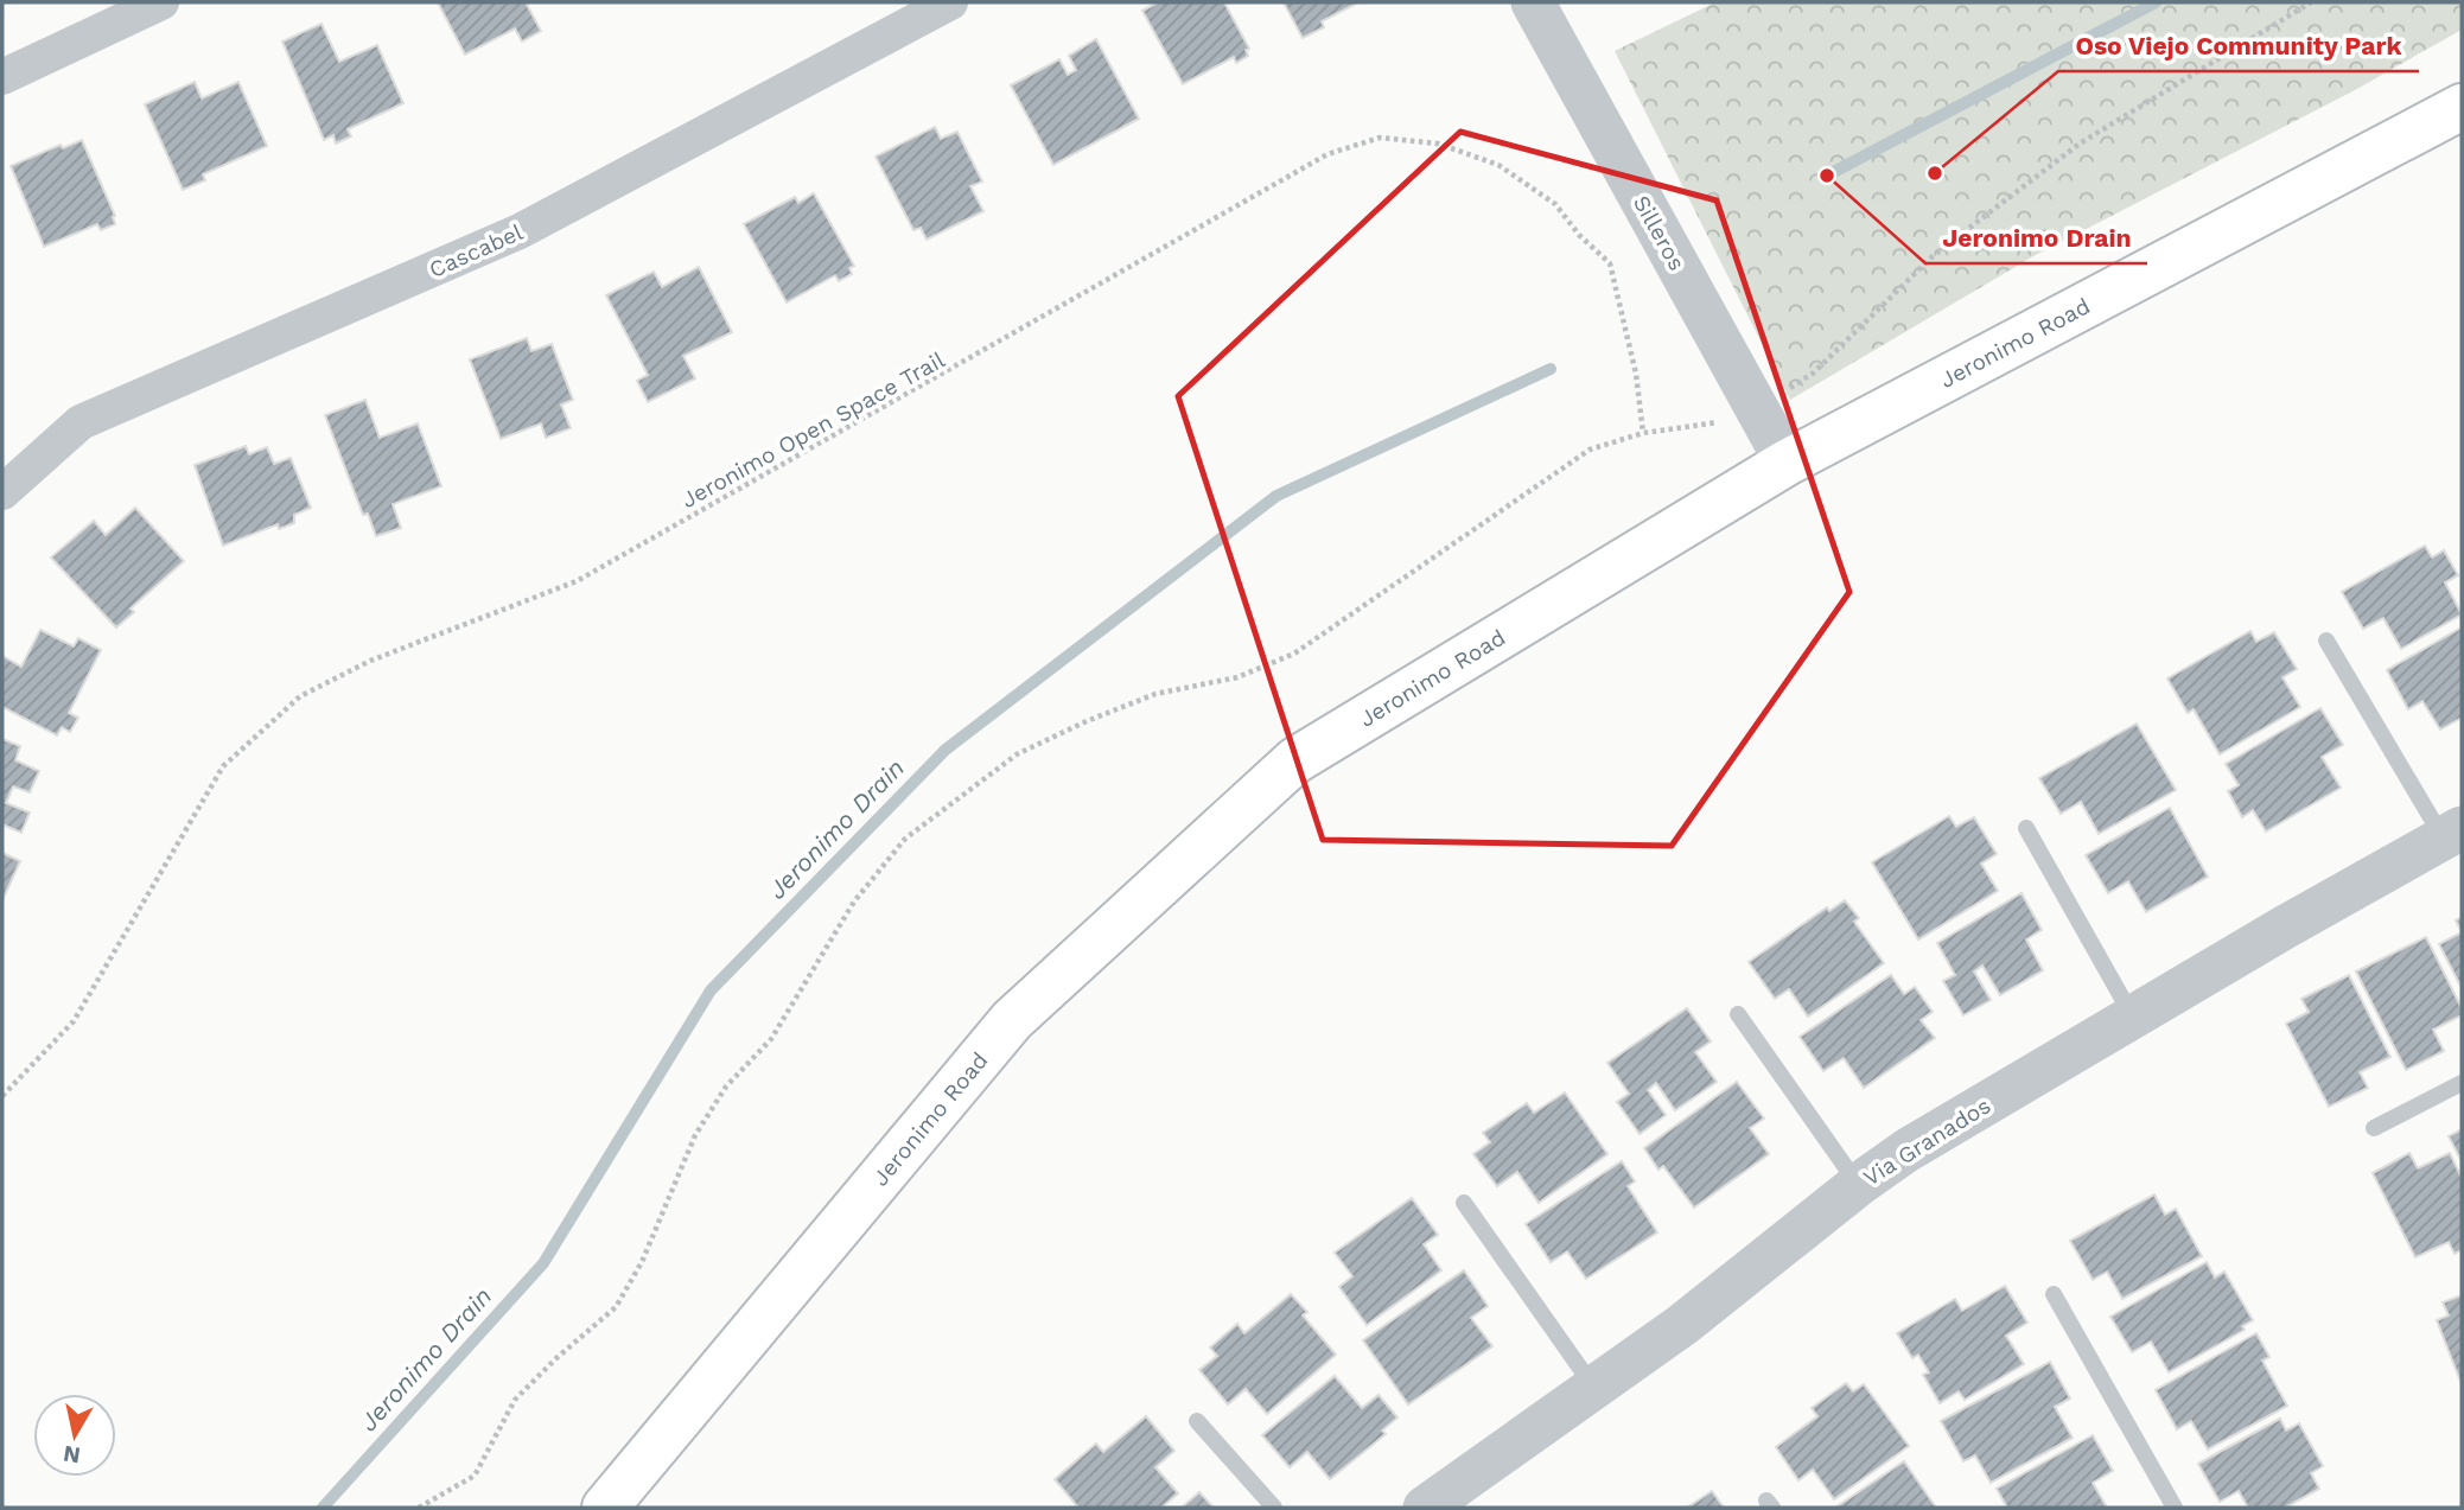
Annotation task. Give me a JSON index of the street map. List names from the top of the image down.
{
  "streets": {
    "main road": ["Jeronimo Road"],
    "street": ["Silleros", "Cascabel", "Via Granados"],
    "path": ["Jeronimo Open Space Trail"]
  },
  "crossings": [
    ["Silleros", "Jeronimo Road"]
  ],
  "water": ["Jeronimo Drain"],
  "places": ["Oso Viejo Community Park", "Jeronimo Drain"],
  "north": "bottom"
}
